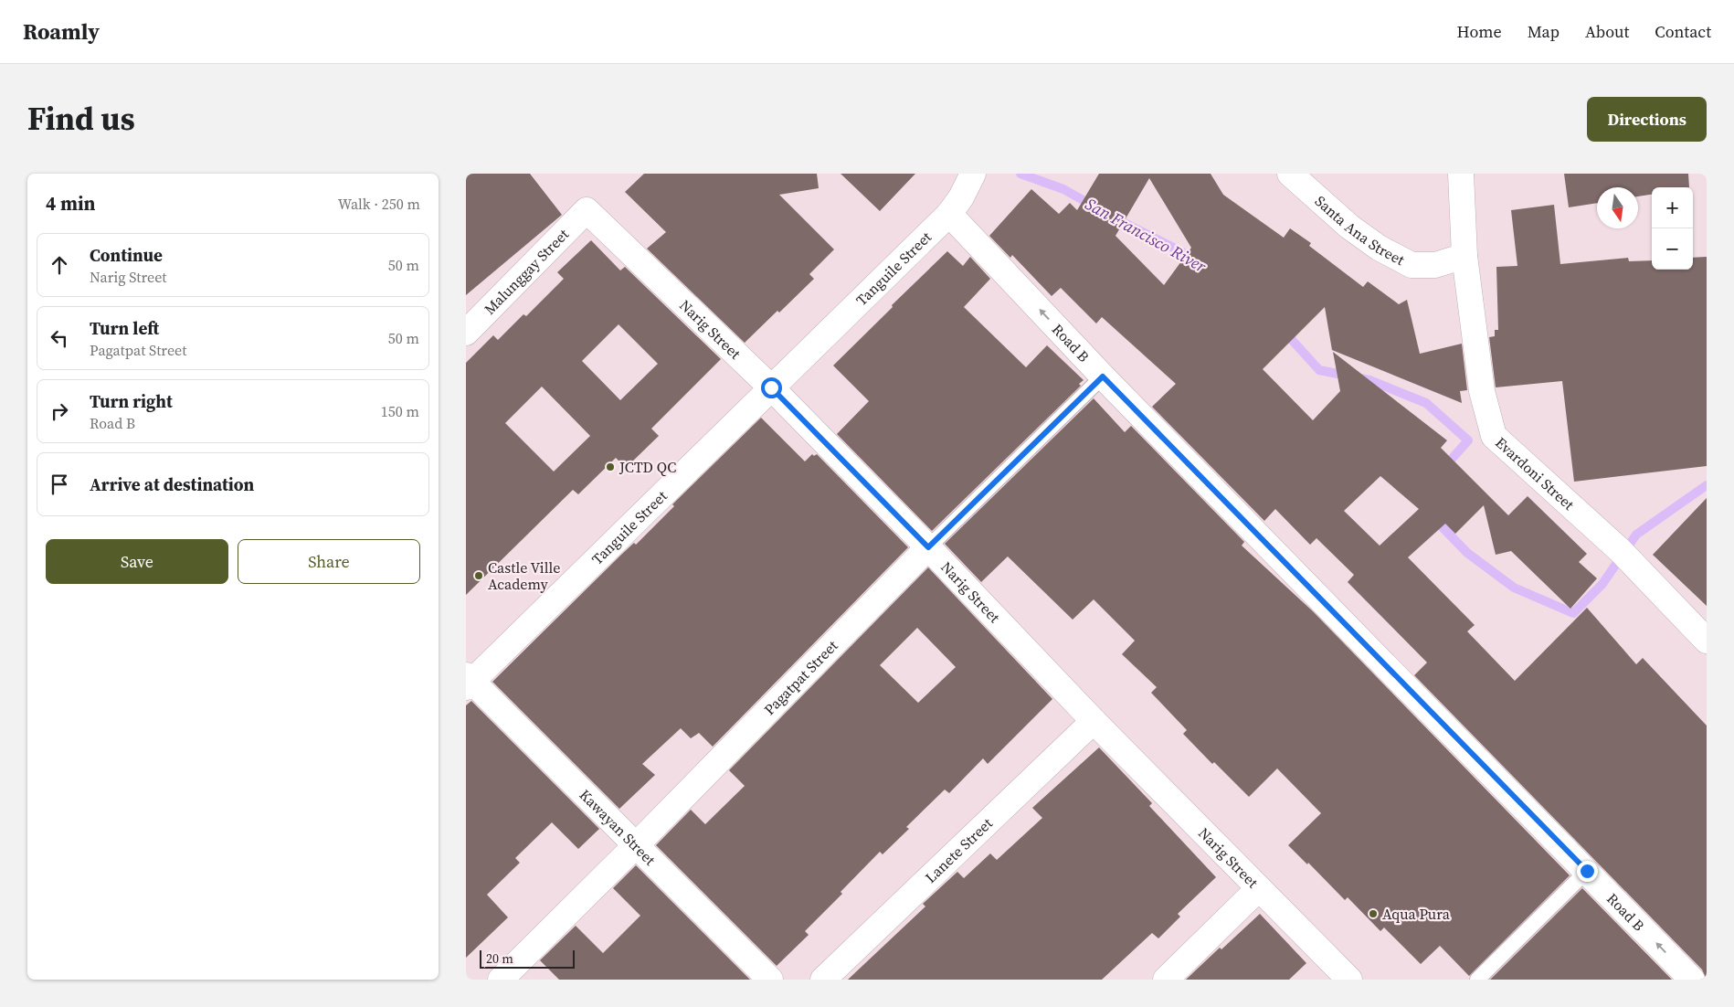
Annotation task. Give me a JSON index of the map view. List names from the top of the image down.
{
  "streets": {
    "street": [
      "Santa Ana Street",
      "Tanguile Street",
      "Malunggay Street",
      "Narig Street",
      "Road B",
      "Evardoni Street",
      "Pagatpat Street",
      "Kawayan Street",
      "Lanete Street"
    ]
  },
  "crossings": [
    ["Santa Ana Street", "Evardoni Street"],
    ["Tanguile Street", "Narig Street"],
    ["Tanguile Street", "Road B"],
    ["Tanguile Street", "Kawayan Street"],
    ["Malunggay Street", "Narig Street"],
    ["Narig Street", "Pagatpat Street"],
    ["Narig Street", "Lanete Street"],
    ["Road B", "Pagatpat Street"],
    ["Pagatpat Street", "Kawayan Street"]
  ],
  "one_way": ["Road B"],
  "water": ["San Francisco River"],
  "places": ["JCTD QC", "Castle Ville Academy", "Aqua Pura"],
  "scale_bar": "20 m",
  "north": "bottom",
  "page": {
    "header": "Roamly",
    "nav": [
      "Home",
      "Map",
      "About",
      "Contact"
    ],
    "title": "Find us",
    "buttons": [
      "Directions",
      ["Save", "Share"]
    ],
    "heading": ["4 min", "Walk · 250 m"],
    "map_buttons": ["+", "−"],
    "list": [
      ["Continue", "Narig Street", "50 m"],
      ["Turn left", "Pagatpat Street", "50 m"],
      ["Turn right", "Road B", "150 m"],
      "Arrive at destination"
    ],
    "scale": "20 m"
  }
}
